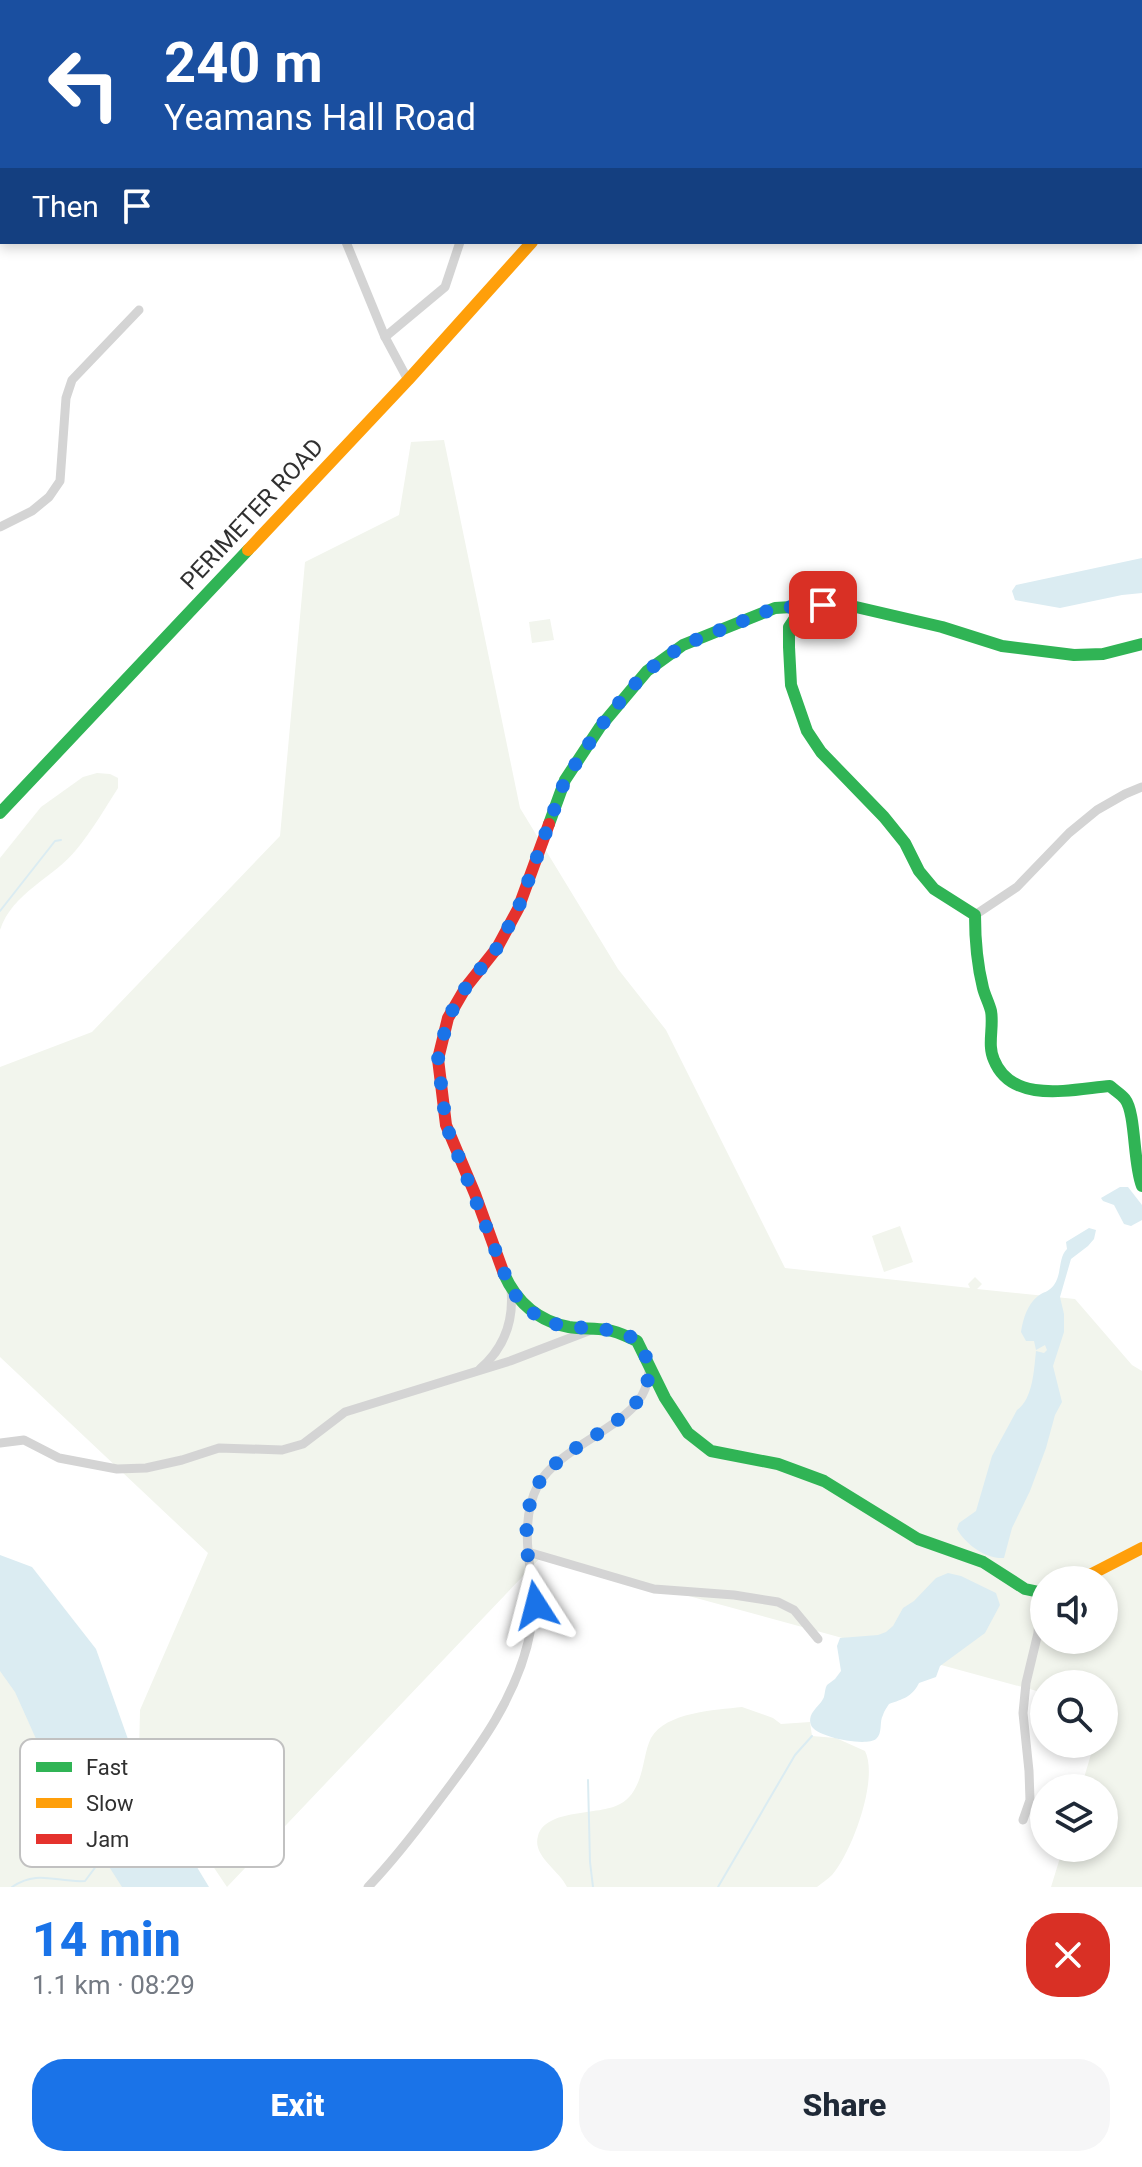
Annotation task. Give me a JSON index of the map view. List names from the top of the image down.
{
  "streets": {
    "street": ["PERIMETER ROAD"]
  },
  "legend": ["Fast", "Slow", "Jam"],
  "page": {
    "turn": ["240 m", "Yeamans Hall Road"],
    "then": "Then",
    "heading": ["14 min", "1.1 km · 08:29"],
    "buttons": ["Exit", "Share"]
  }
}
